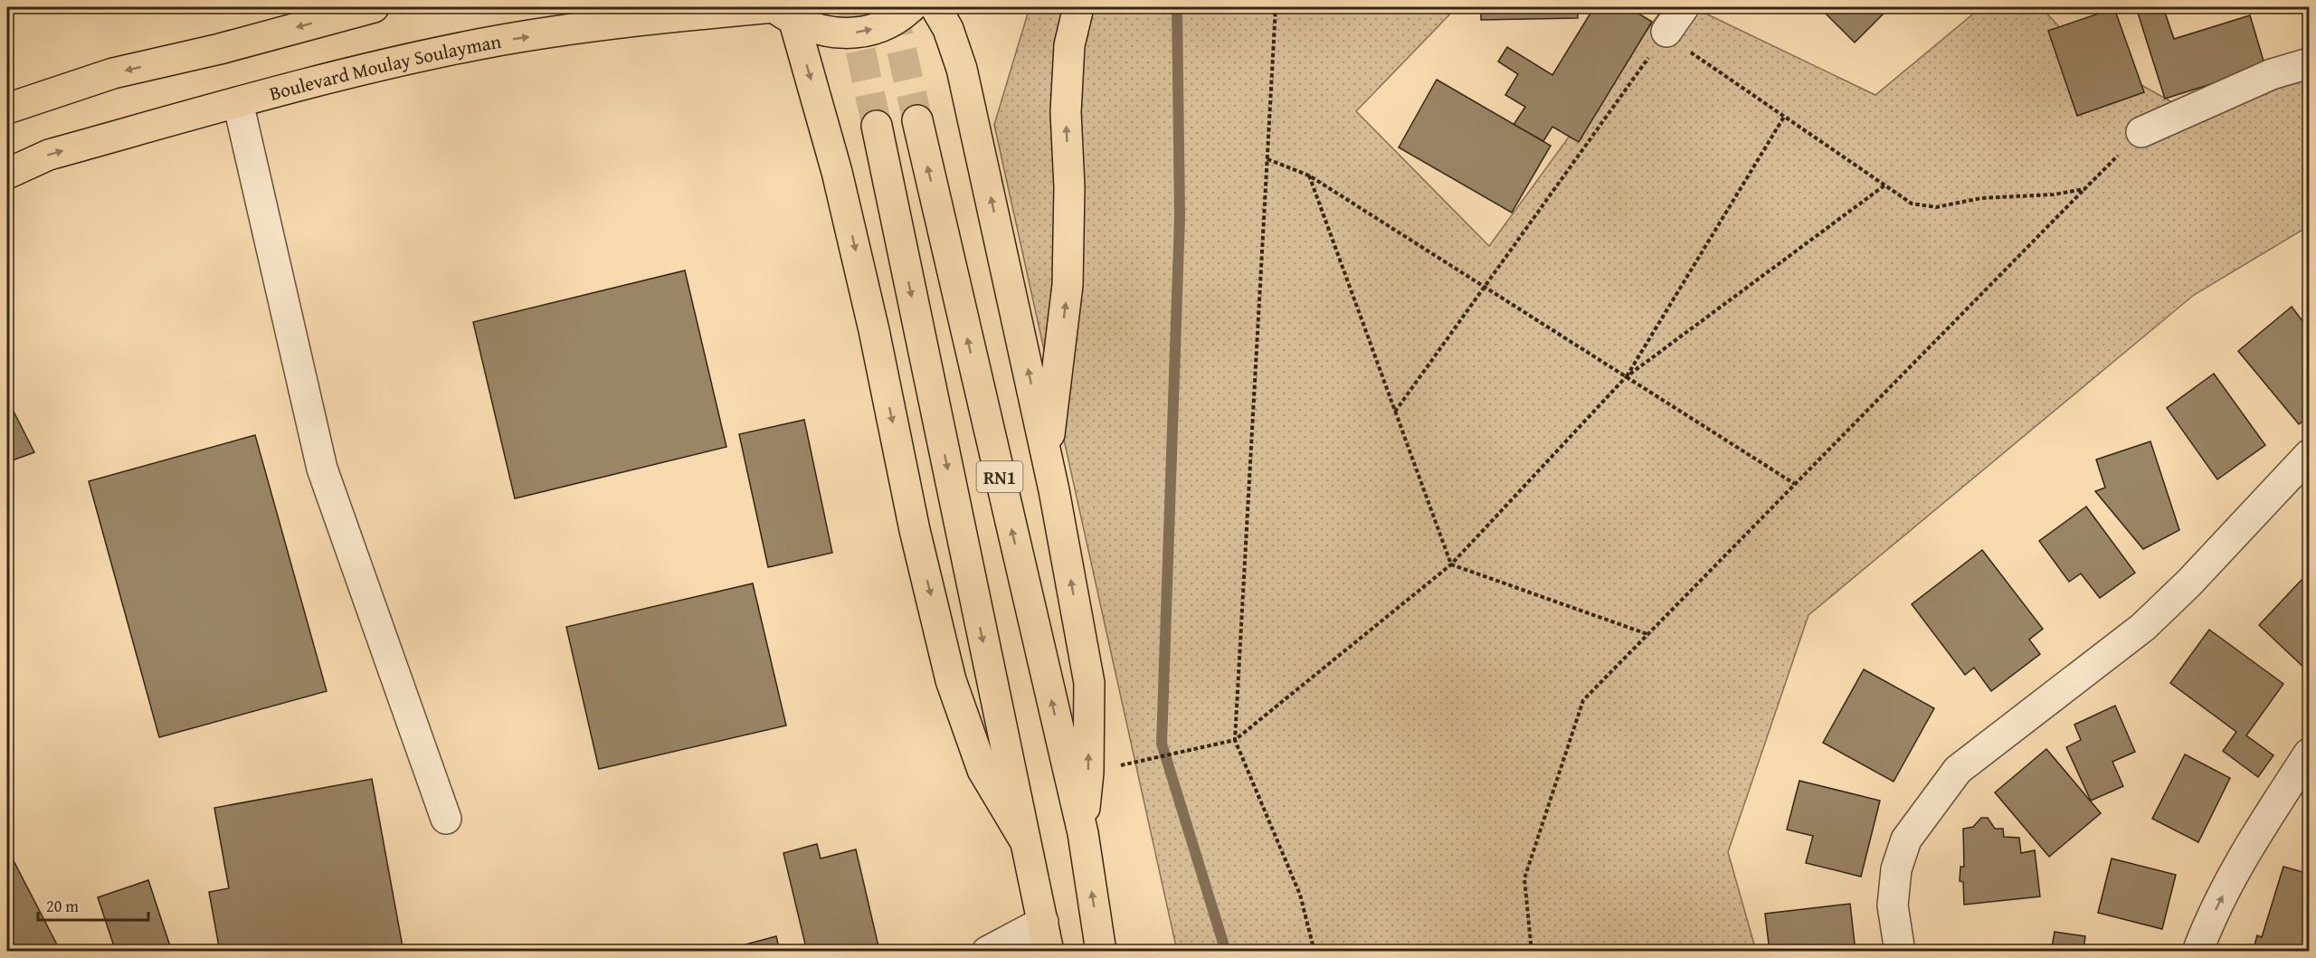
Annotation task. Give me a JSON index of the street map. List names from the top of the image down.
{
  "streets": {
    "main road": ["Boulevard Moulay Soulayman", "RN1"]
  },
  "scale_bar": "20 m"
}
